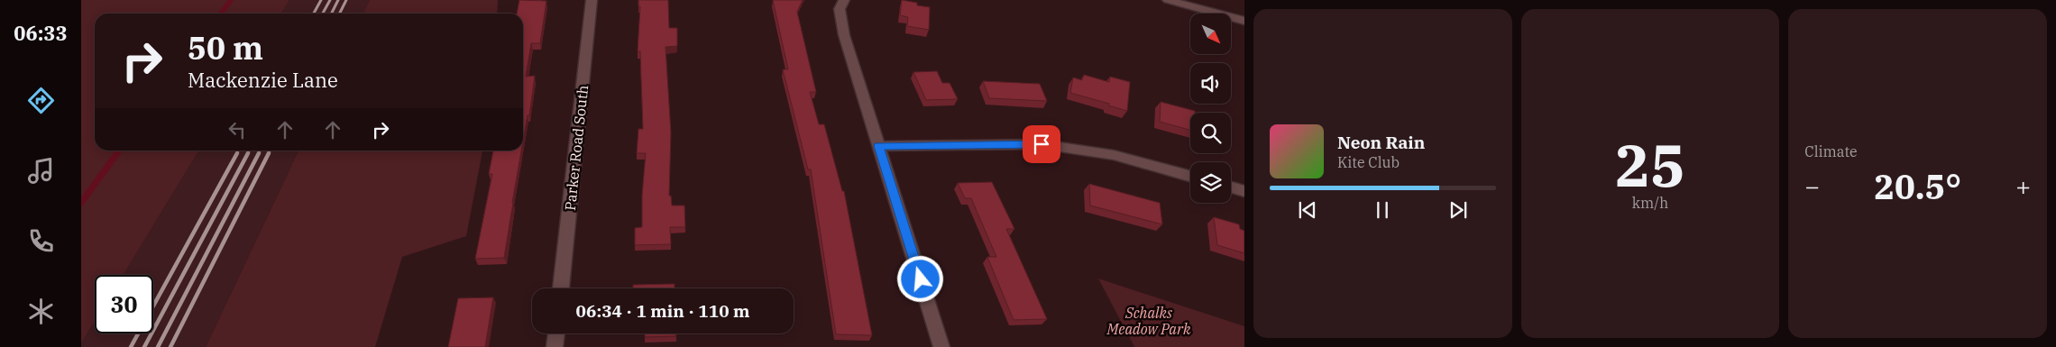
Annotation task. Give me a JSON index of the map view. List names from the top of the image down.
{
  "streets": {
    "street": ["Parker Road South"]
  },
  "parks": ["Schalks Meadow Park"],
  "north": "bottom right",
  "page": {
    "tabs": "06:33",
    "tile": [
      ["25", "km/h"],
      "Climate"
    ],
    "turn": ["50 m", "Mackenzie Lane"],
    "song": ["Neon Rain", "Kite Club"],
    "heat": ["−", "20.5°", "+"],
    "limit": "30",
    "trip": "06:34 · 1 min · 110 m"
  }
}
